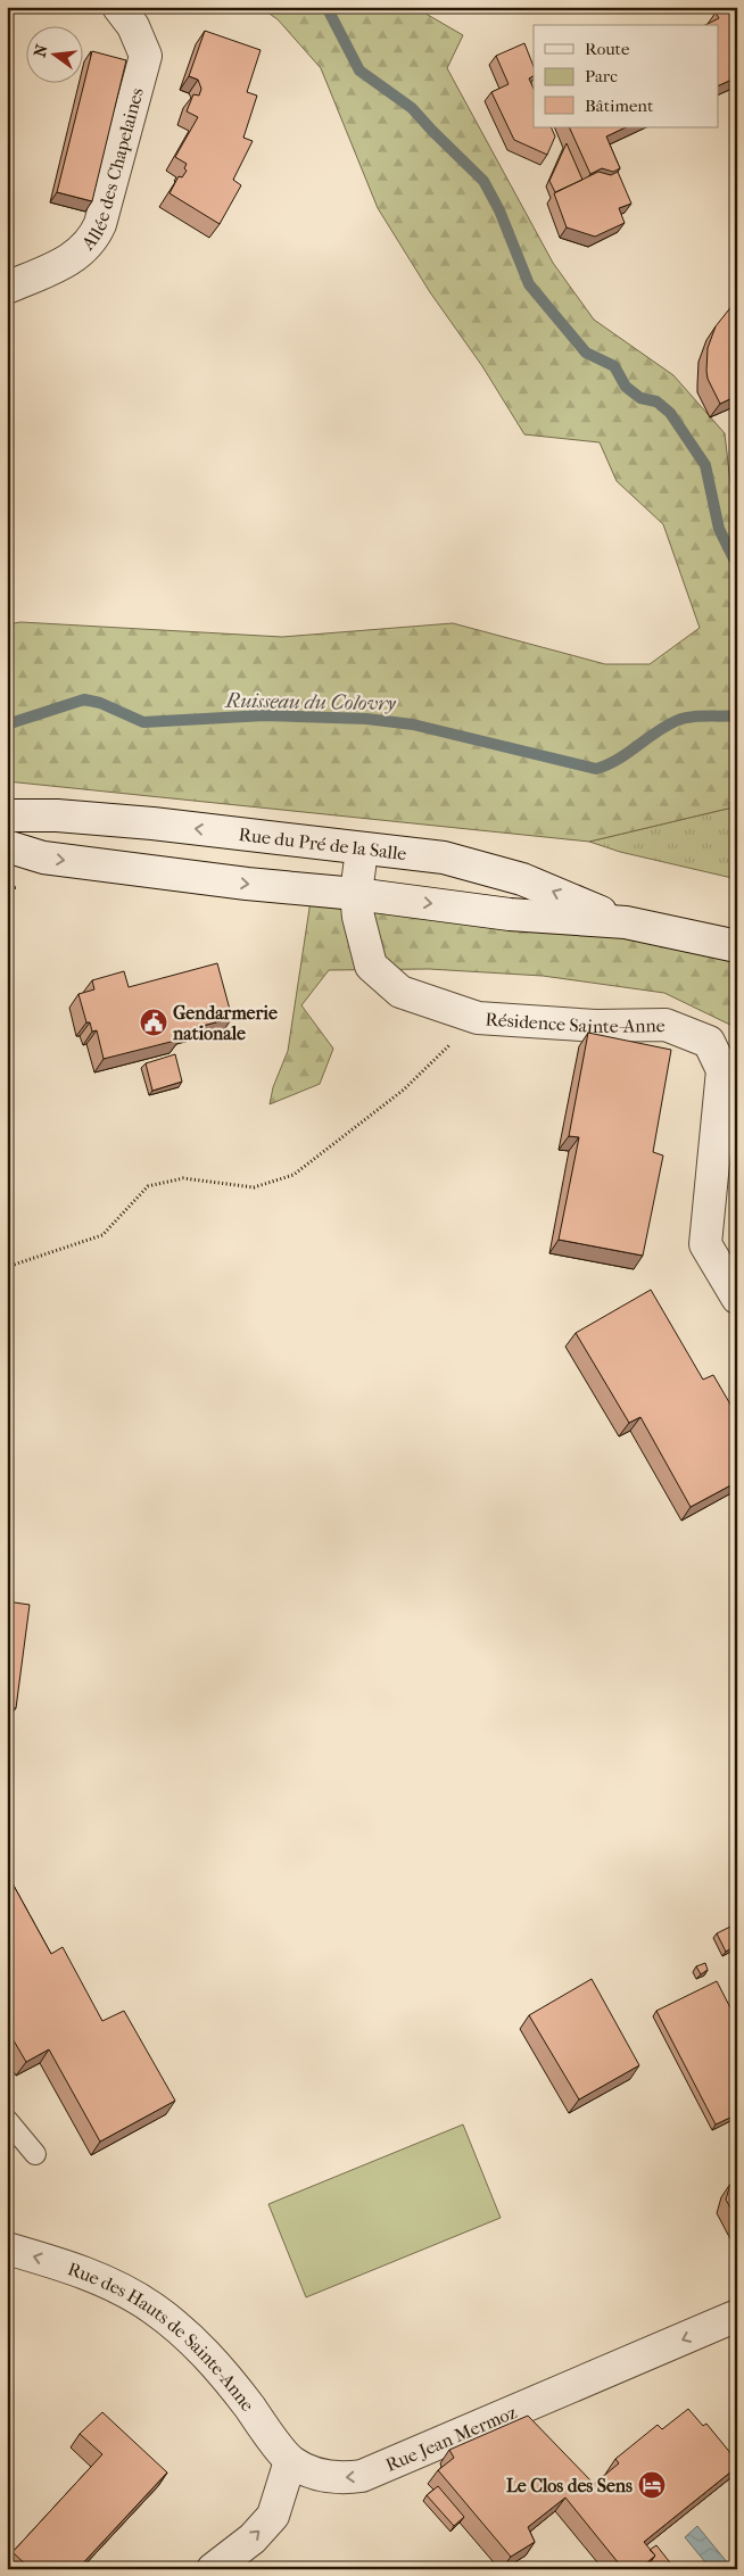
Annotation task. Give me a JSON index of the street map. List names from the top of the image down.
{
  "streets": {
    "street": [
      "Allée des Chapelaines",
      "Rue du Pré de la Salle",
      "Résidence Sainte-Anne",
      "Rue des Hauts de Sainte-Anne",
      "Rue Jean Mermoz"
    ]
  },
  "crossings": [
    ["Rue du Pré de la Salle", "Résidence Sainte-Anne"],
    ["Rue des Hauts de Sainte-Anne", "Rue Jean Mermoz"]
  ],
  "one_way": ["Rue des Hauts de Sainte-Anne", "Rue Jean Mermoz"],
  "water": ["Ruisseau du Colovry"],
  "places": {
    "public building": ["Gendarmerie nationale"],
    "hotel": ["Le Clos des Sens"]
  },
  "legend": ["Route", "Parc", "Bâtiment"],
  "north": "left"
}
